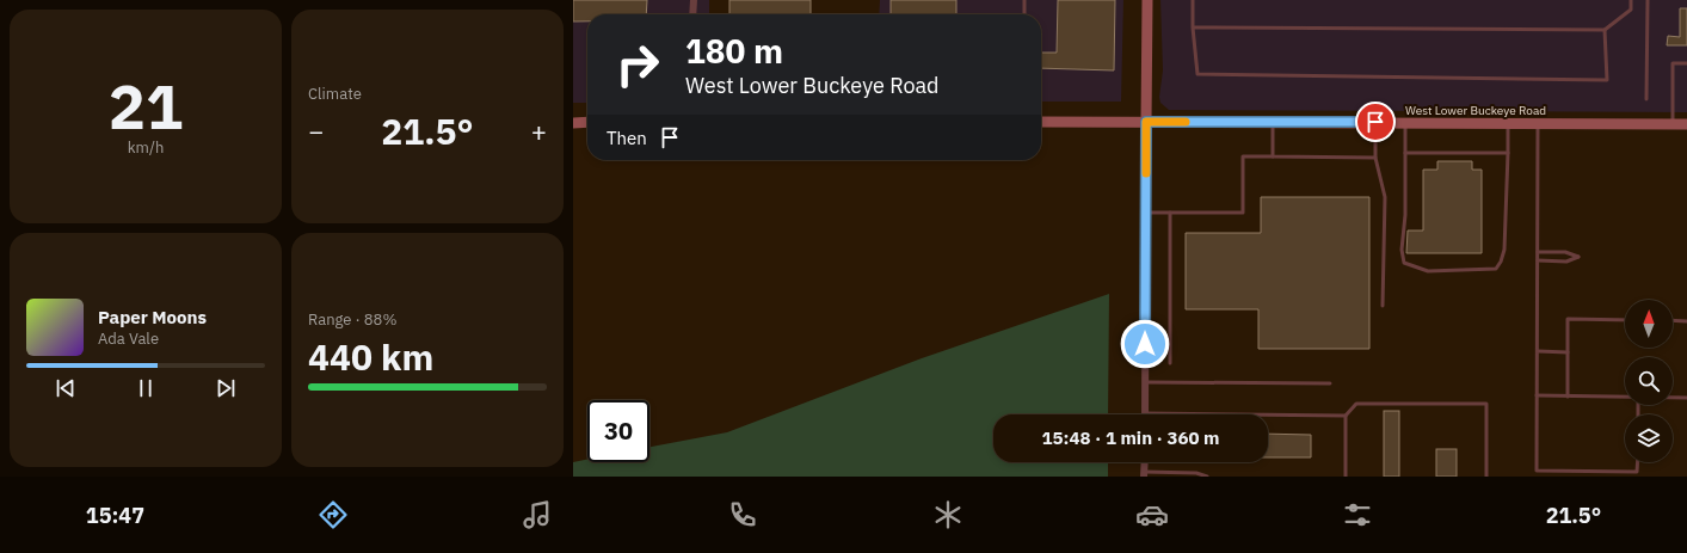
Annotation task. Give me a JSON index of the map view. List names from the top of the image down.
{
  "streets": {
    "main road": ["West Lower Buckeye Road"]
  },
  "north": "top",
  "page": {
    "tile": [
      ["21", "km/h"],
      "Climate",
      ["Range · 88%", "440 km"]
    ],
    "turn": ["180 m", "West Lower Buckeye Road"],
    "heat": ["−", "21.5°", "+"],
    "then": "Then",
    "song": ["Paper Moons", "Ada Vale"],
    "limit": "30",
    "trip": "15:48 · 1 min · 360 m",
    "tabs": ["15:47", "21.5°"]
  }
}
